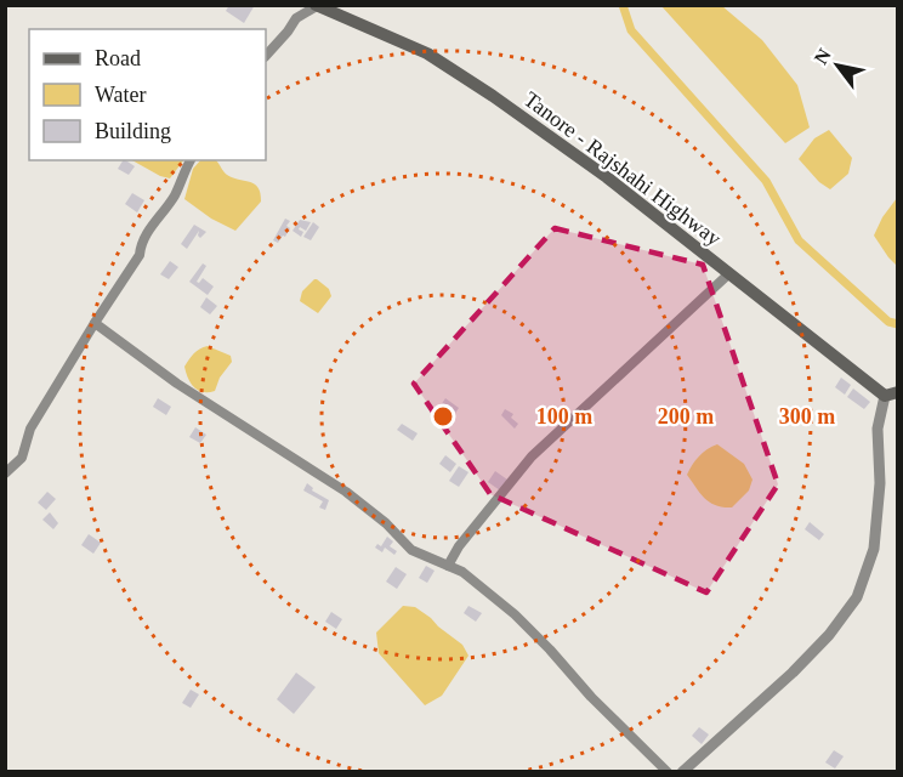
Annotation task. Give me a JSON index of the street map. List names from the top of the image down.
{
  "streets": {
    "main road": ["Tanore - Rajshahi Highway"]
  },
  "legend": ["Road", "Water", "Building"],
  "north": "top left",
  "rings": ["100 m", "200 m", "300 m"]
}
